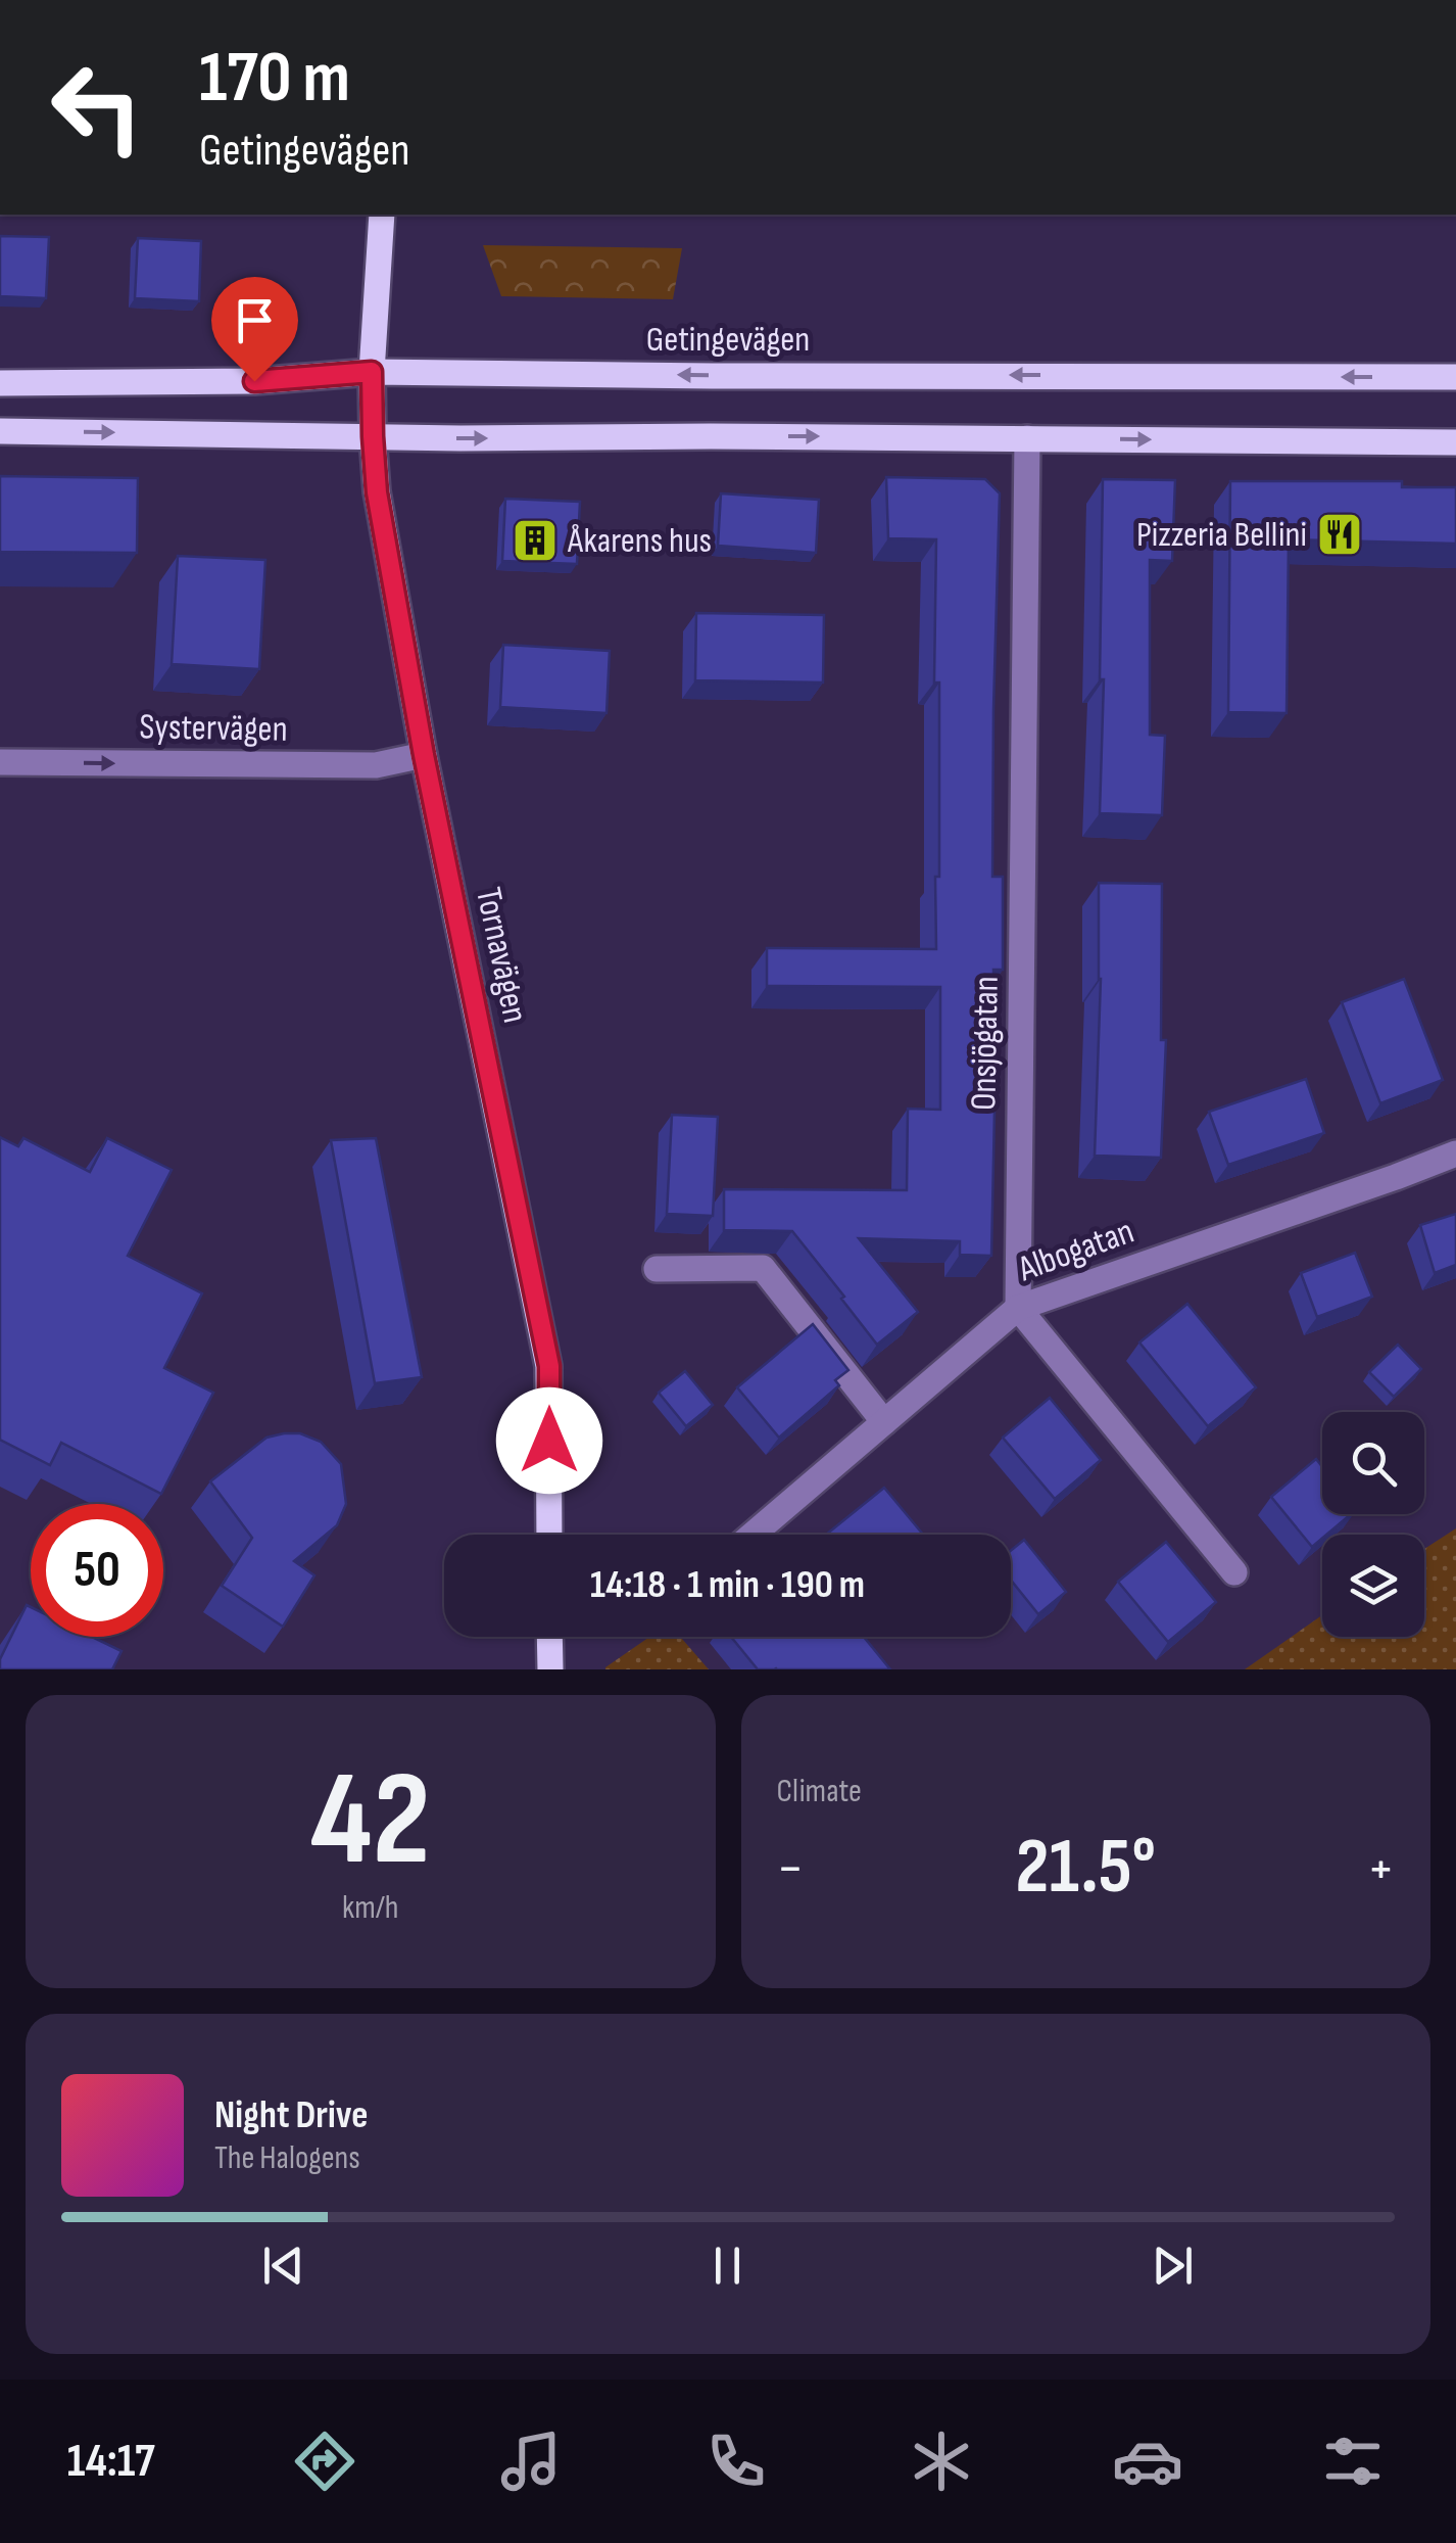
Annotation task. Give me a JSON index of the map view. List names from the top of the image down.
{
  "streets": {
    "main road": ["Getingevägen", "Tornavägen"],
    "street": ["Systervägen", "Onsjögatan", "Albogatan"]
  },
  "crossings": [
    ["Getingevägen", "Tornavägen"],
    ["Systervägen", "Tornavägen"],
    ["Onsjögatan", "Albogatan"]
  ],
  "one_way": ["Systervägen"],
  "places": {
    "restaurant": ["Pizzeria Bellini"],
    "building": ["Åkarens hus"]
  },
  "page": {
    "turn": ["170 m", "Getingevägen"],
    "limit": "50",
    "trip": "14:18 · 1 min · 190 m",
    "tile": [
      ["42", "km/h"],
      "Climate"
    ],
    "heat": ["−", "21.5°", "+"],
    "song": ["Night Drive", "The Halogens"],
    "tabs": "14:17"
  }
}
